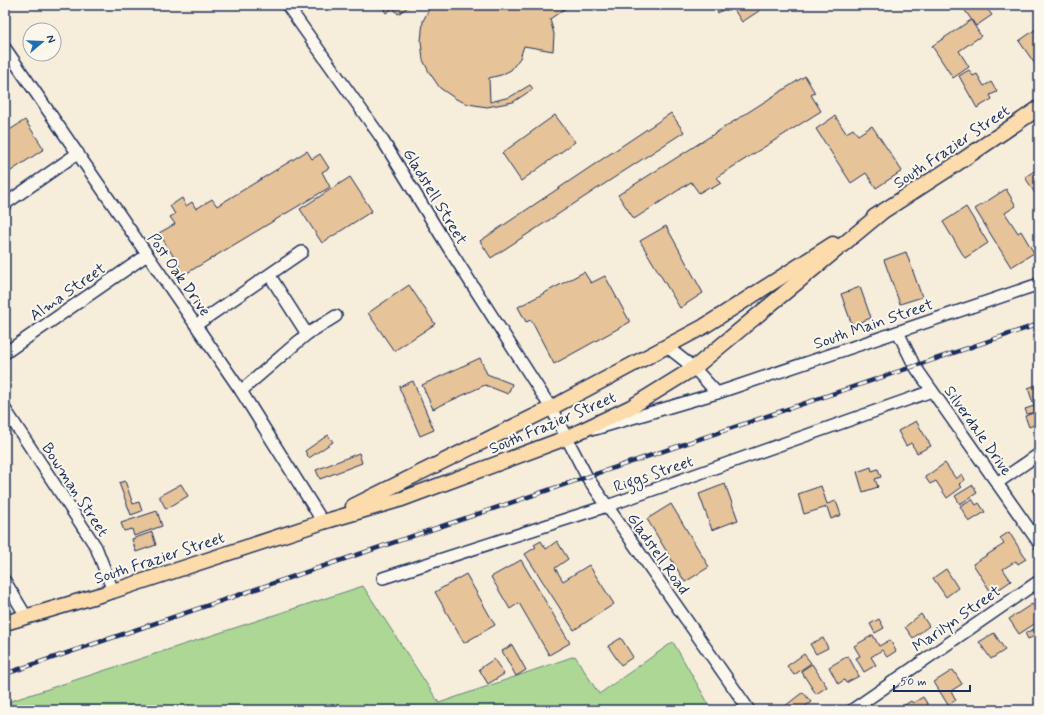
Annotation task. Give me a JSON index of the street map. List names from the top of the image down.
{
  "streets": {
    "main road": ["South Frazier Street"],
    "street": [
      "Gladstell Street",
      "Post Oak Drive",
      "Alma Street",
      "South Main Street",
      "Silverdale Drive",
      "Riggs Street",
      "Bowman Street",
      "Gladstell Road",
      "Marilyn Street"
    ]
  },
  "crossings": [
    ["South Frazier Street", "Gladstell Street"],
    ["South Frazier Street", "Post Oak Drive"],
    ["South Frazier Street", "South Main Street"],
    ["South Frazier Street", "Bowman Street"],
    ["South Frazier Street", "Gladstell Road"],
    ["Gladstell Street", "Gladstell Road"],
    ["Post Oak Drive", "Alma Street"],
    ["South Main Street", "Silverdale Drive"],
    ["South Main Street", "Gladstell Road"],
    ["Silverdale Drive", "Riggs Street"],
    ["Riggs Street", "Gladstell Road"]
  ],
  "scale_bar": "50 m",
  "north": "right"
}
